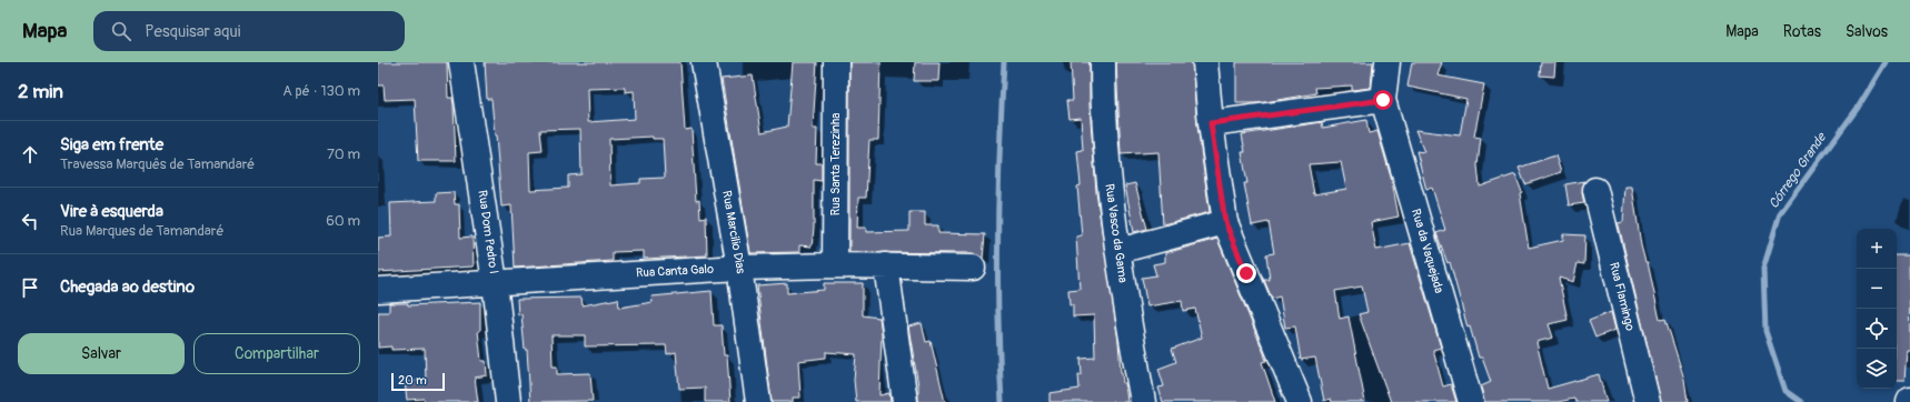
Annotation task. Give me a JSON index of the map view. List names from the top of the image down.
{
  "streets": {
    "street": [
      "Rua Santa Terezinha",
      "Rua Dom Pedro I",
      "Rua Marcilio Dias",
      "Rua Vasco da Gama",
      "Rua da Vaquejada",
      "Rua Canta Galo",
      "Rua Flamingo"
    ]
  },
  "crossings": [
    ["Rua Santa Terezinha", "Rua Canta Galo"],
    ["Rua Dom Pedro I", "Rua Canta Galo"],
    ["Rua Marcilio Dias", "Rua Canta Galo"]
  ],
  "water": ["Córrego Grande"],
  "scale_bar": "20 m",
  "page": {
    "header": "Mapa",
    "search": "Pesquisar aqui",
    "nav": ["Mapa", "Rotas", "Salvos"],
    "heading": ["2 min", "A pé · 130 m"],
    "list": [
      ["Siga em frente", "Travessa Marquês de Tamandaré", "70 m"],
      ["Vire à esquerda", "Rua Marques de Tamandaré", "60 m"],
      "Chegada ao destino"
    ],
    "map_buttons": ["+", "−"],
    "buttons": ["Salvar", "Compartilhar"],
    "scale": "20 m"
  }
}
